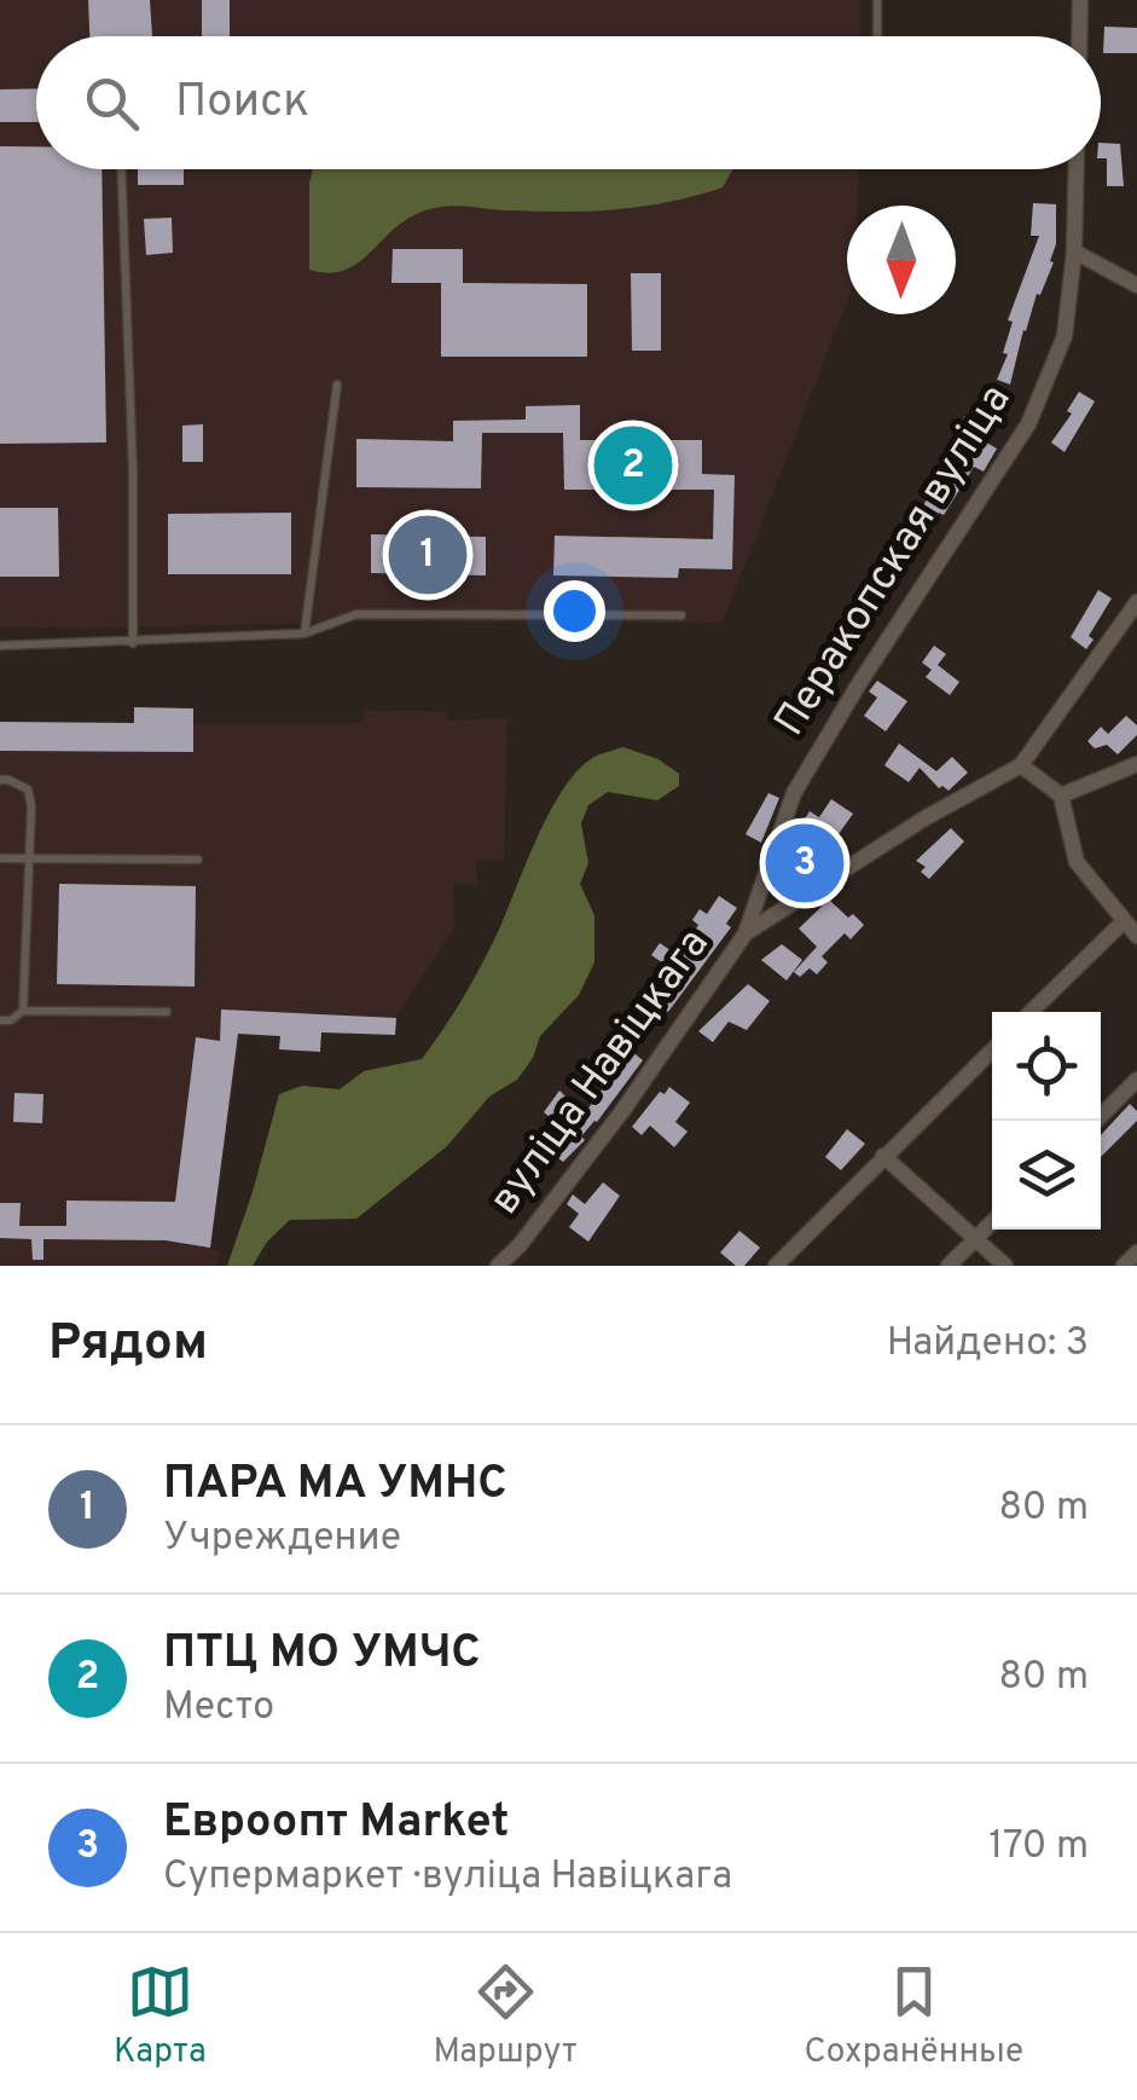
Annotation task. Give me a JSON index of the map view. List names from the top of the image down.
{
  "streets": {
    "street": ["Перакопская вуліца", "вуліца Навіцкага"]
  },
  "crossings": [
    ["Перакопская вуліца", "вуліца Навіцкага"]
  ],
  "north": "bottom",
  "page": {
    "search": "Поиск",
    "pins": ["2", "1", "3"],
    "heading": ["Рядом", "Найдено: 3"],
    "list": [
      {
        "mark": "1",
        "name": "ПАРА МА УМНС",
        "note": "Учреждение",
        "value": "80 m"
      },
      {
        "mark": "2",
        "name": "ПТЦ МО УМЧС",
        "note": "Место",
        "value": "80 m"
      },
      {
        "mark": "3",
        "name": "Евроопт Market",
        "note": "Супермаркет · вуліца Навіцкага",
        "value": "170 m"
      }
    ],
    "nav": ["Карта", "Маршрут", "Сохранённые"]
  }
}
